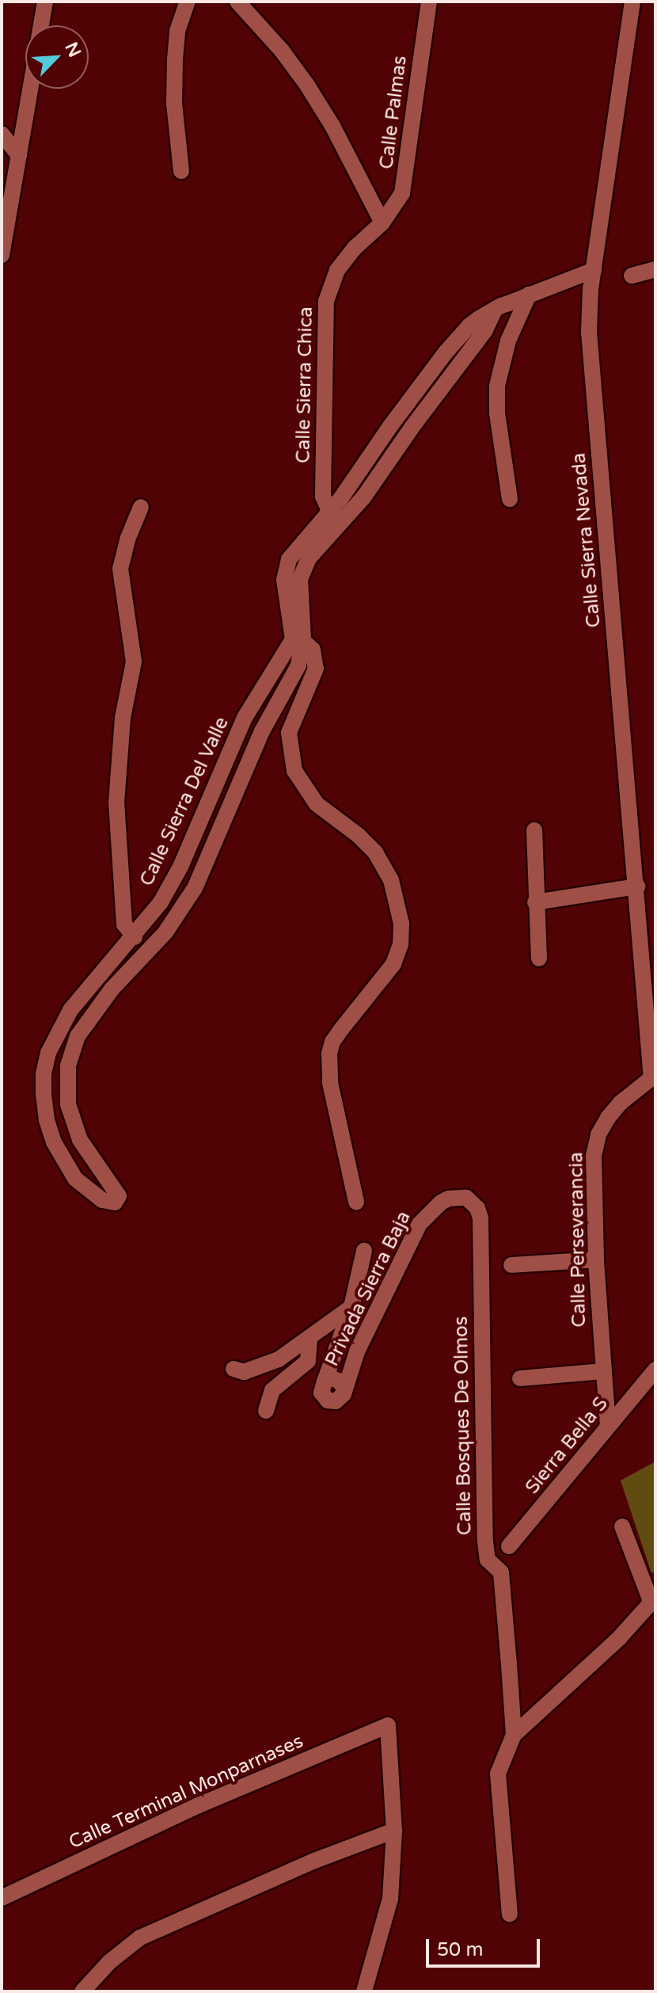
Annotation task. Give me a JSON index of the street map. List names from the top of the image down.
{
  "streets": {
    "street": [
      "Calle Palmas",
      "Calle Sierra Chica",
      "Calle Sierra Nevada",
      "Calle Sierra Del Valle",
      "Calle Perseverancia",
      "Privada Sierra Baja",
      "Calle Bosques De Olmos",
      "Sierra Bella S",
      "Calle Terminal Monparnases"
    ]
  },
  "crossings": [
    ["Calle Palmas", "Calle Sierra Chica"],
    ["Calle Sierra Chica", "Calle Sierra Del Valle"],
    ["Calle Sierra Nevada", "Calle Sierra Del Valle"],
    ["Calle Sierra Nevada", "Calle Perseverancia"],
    ["Calle Perseverancia", "Sierra Bella S"],
    ["Privada Sierra Baja", "Calle Bosques De Olmos"]
  ],
  "scale_bar": "50 m",
  "north": "top right"
}
